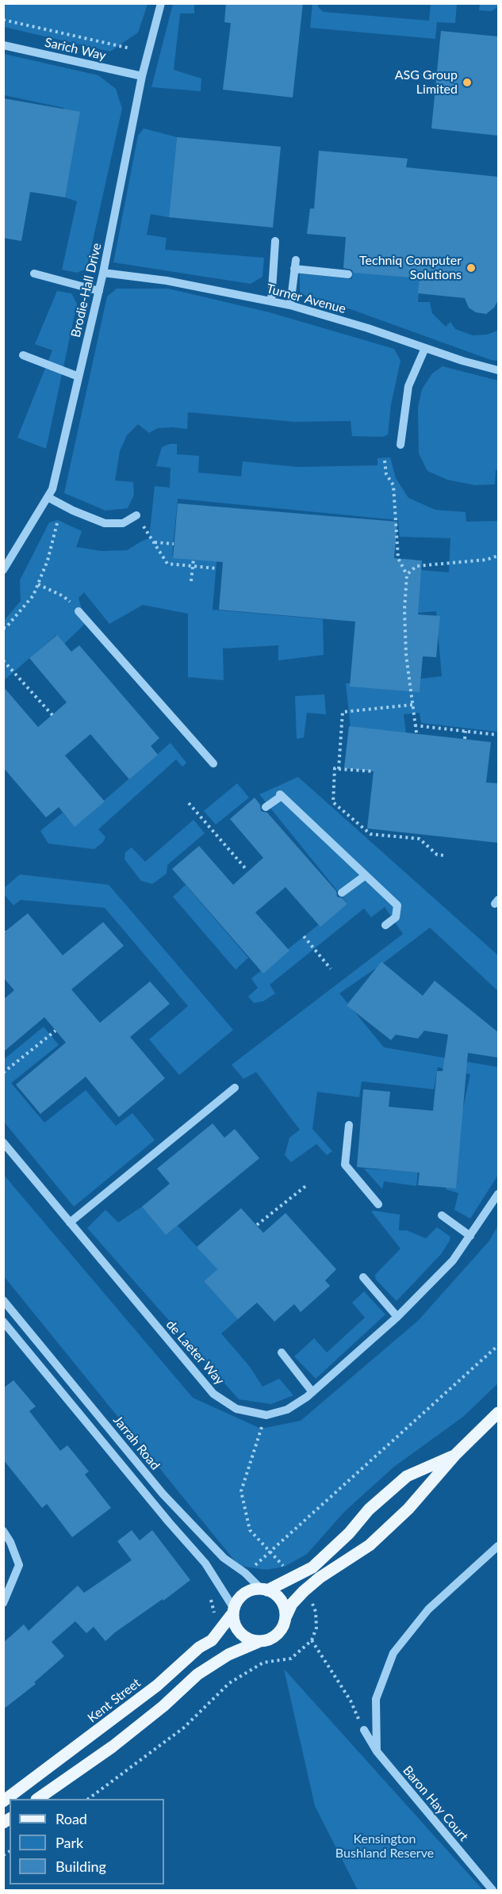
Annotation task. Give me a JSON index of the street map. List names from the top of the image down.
{
  "streets": {
    "main road": ["Kent Street"],
    "street": [
      "Sarich Way",
      "Brodie-Hall Drive",
      "Turner Avenue",
      "de Laeter Way",
      "Jarrah Road",
      "Baron Hay Court"
    ]
  },
  "crossings": [
    ["Sarich Way", "Brodie-Hall Drive"],
    ["Brodie-Hall Drive", "Turner Avenue"],
    ["Jarrah Road", "Kent Street"]
  ],
  "parks": ["Kensington Bushland Reserve"],
  "places": ["ASG Group Limited", "Techniq Computer Solutions"],
  "legend": ["Road", "Park", "Building"]
}
